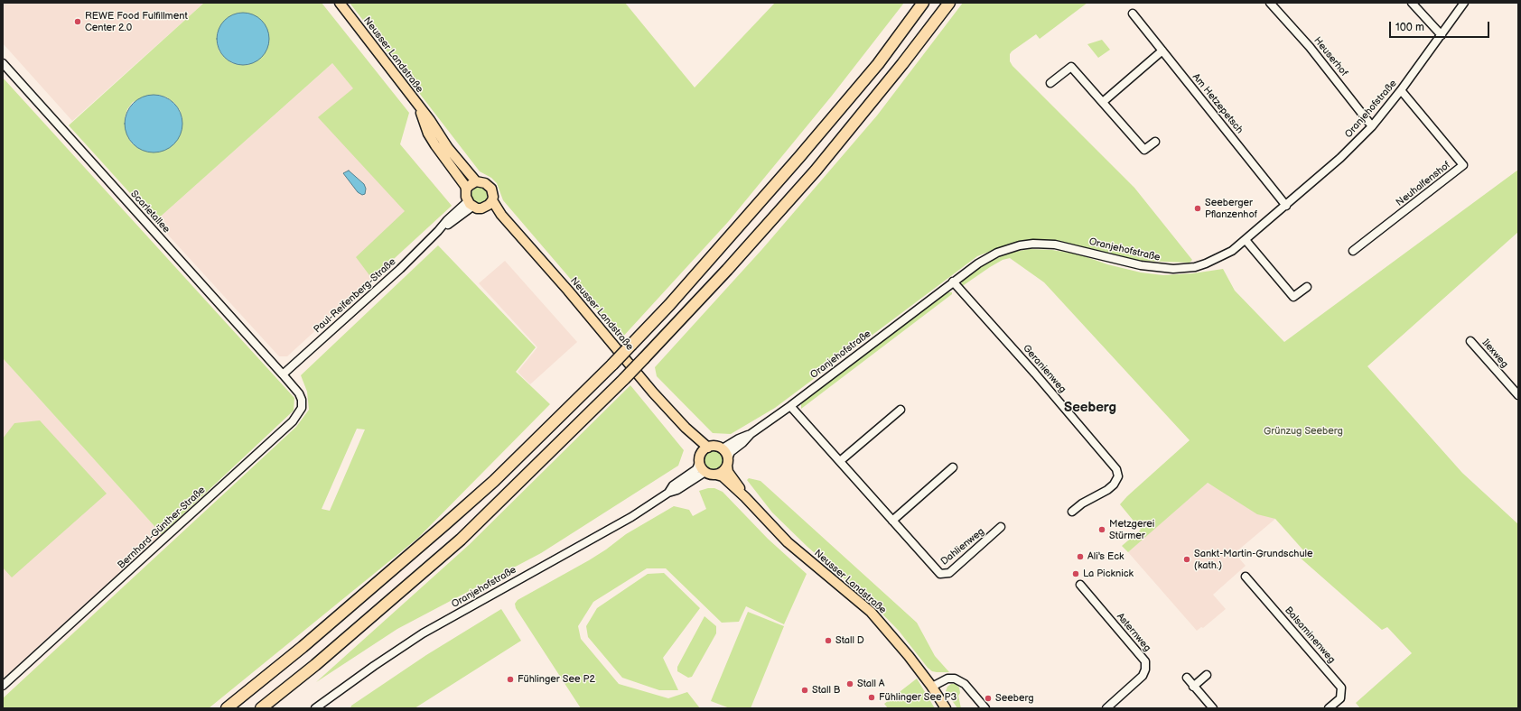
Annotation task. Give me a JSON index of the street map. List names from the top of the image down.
{
  "streets": {
    "main road": ["Neusser Landstraße"],
    "street": [
      "Heuserhof",
      "Am Hetzepetsch",
      "Oranjehofstraße",
      "Neuhalfenshof",
      "Scarletallee",
      "Paul-Reifenberg-Straße",
      "Ilexweg",
      "Geranienweg",
      "Bernhard-Günther-Straße",
      "Dahlienweg",
      "Asternweg",
      "Balsaminenweg"
    ]
  },
  "crossings": [
    ["Neusser Landstraße", "Oranjehofstraße"],
    ["Neusser Landstraße", "Paul-Reifenberg-Straße"],
    ["Heuserhof", "Oranjehofstraße"],
    ["Am Hetzepetsch", "Oranjehofstraße"],
    ["Oranjehofstraße", "Neuhalfenshof"],
    ["Oranjehofstraße", "Geranienweg"],
    ["Oranjehofstraße", "Dahlienweg"],
    ["Scarletallee", "Paul-Reifenberg-Straße"],
    ["Scarletallee", "Bernhard-Günther-Straße"],
    ["Paul-Reifenberg-Straße", "Bernhard-Günther-Straße"]
  ],
  "districts": ["Seeberg"],
  "parks": ["Grünzug Seeberg"],
  "places": [
    "REWE Food Fulfillment Center 2.0",
    "Seeberger Pflanzenhof",
    "Metzgerei Stürmer",
    "Ali's Eck",
    "Sankt-Martin-Grundschule (kath.)",
    "La Picknick",
    "Stall D",
    "Fühlinger See P2",
    "Stall A",
    "Stall B",
    "Fühlinger See P3",
    "Seeberg"
  ],
  "scale_bar": "100 m"
}
